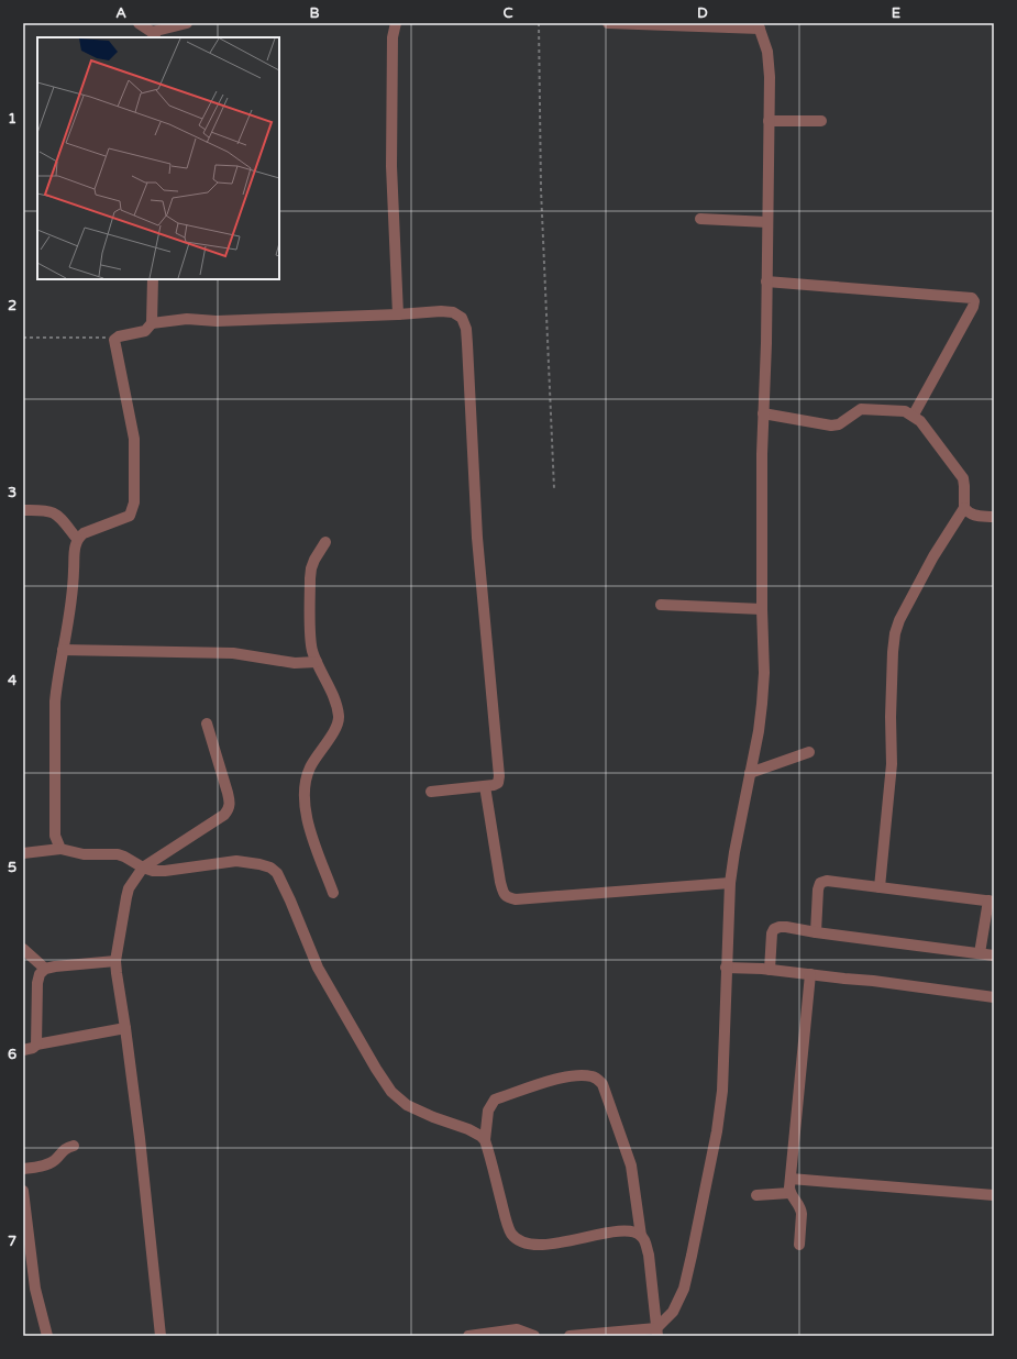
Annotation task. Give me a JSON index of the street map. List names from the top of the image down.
{
  "grid": {
    "columns": [
      "A",
      "B",
      "C",
      "D",
      "E"
    ],
    "rows": [
      "1",
      "2",
      "3",
      "4",
      "5",
      "6",
      "7"
    ]
  }
}
